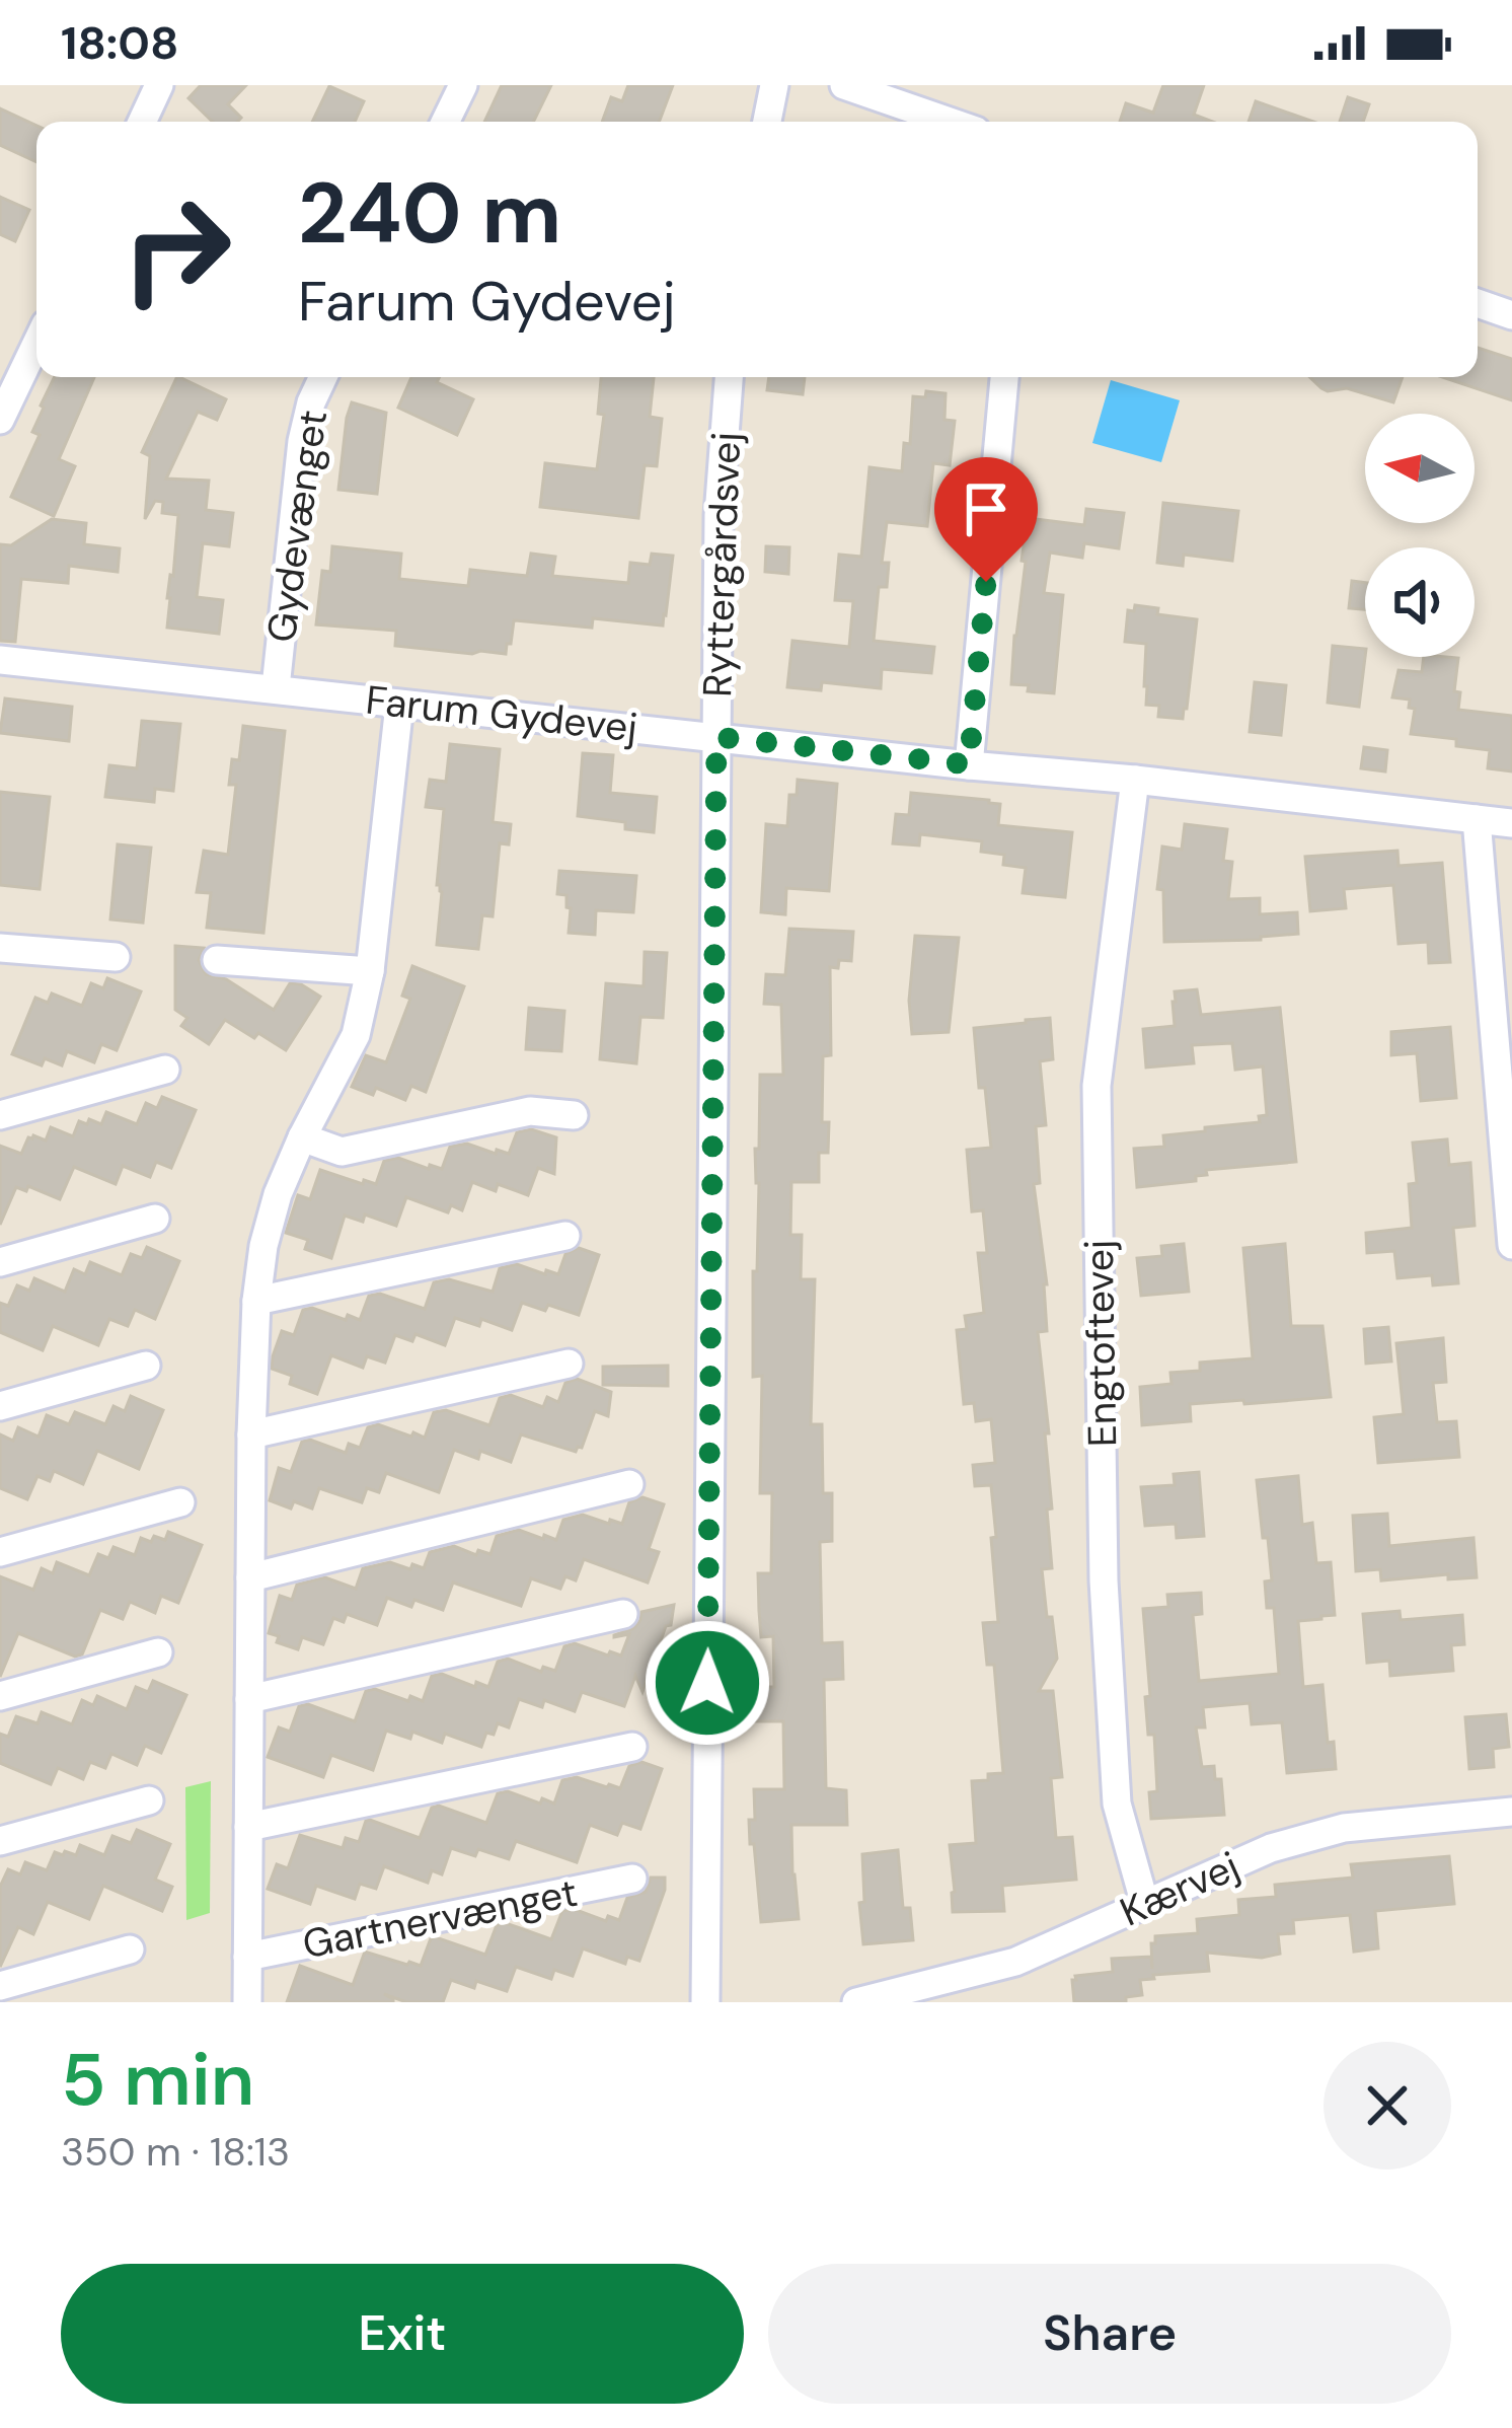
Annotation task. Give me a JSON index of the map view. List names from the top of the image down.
{
  "streets": {
    "street": [
      "Gydevænget",
      "Ryttergårdsvej",
      "Farum Gydevej",
      "Engtoftevej",
      "Kærvej",
      "Gartnervænget"
    ]
  },
  "crossings": [
    ["Gydevænget", "Farum Gydevej"],
    ["Ryttergårdsvej", "Farum Gydevej"],
    ["Farum Gydevej", "Engtoftevej"],
    ["Farum Gydevej", "Gartnervænget"],
    ["Engtoftevej", "Kærvej"]
  ],
  "north": "left",
  "page": {
    "status": "18:08",
    "turn": ["240 m", "Farum Gydevej"],
    "heading": ["5 min", "350 m · 18:13"],
    "buttons": ["Exit", "Share"]
  }
}
